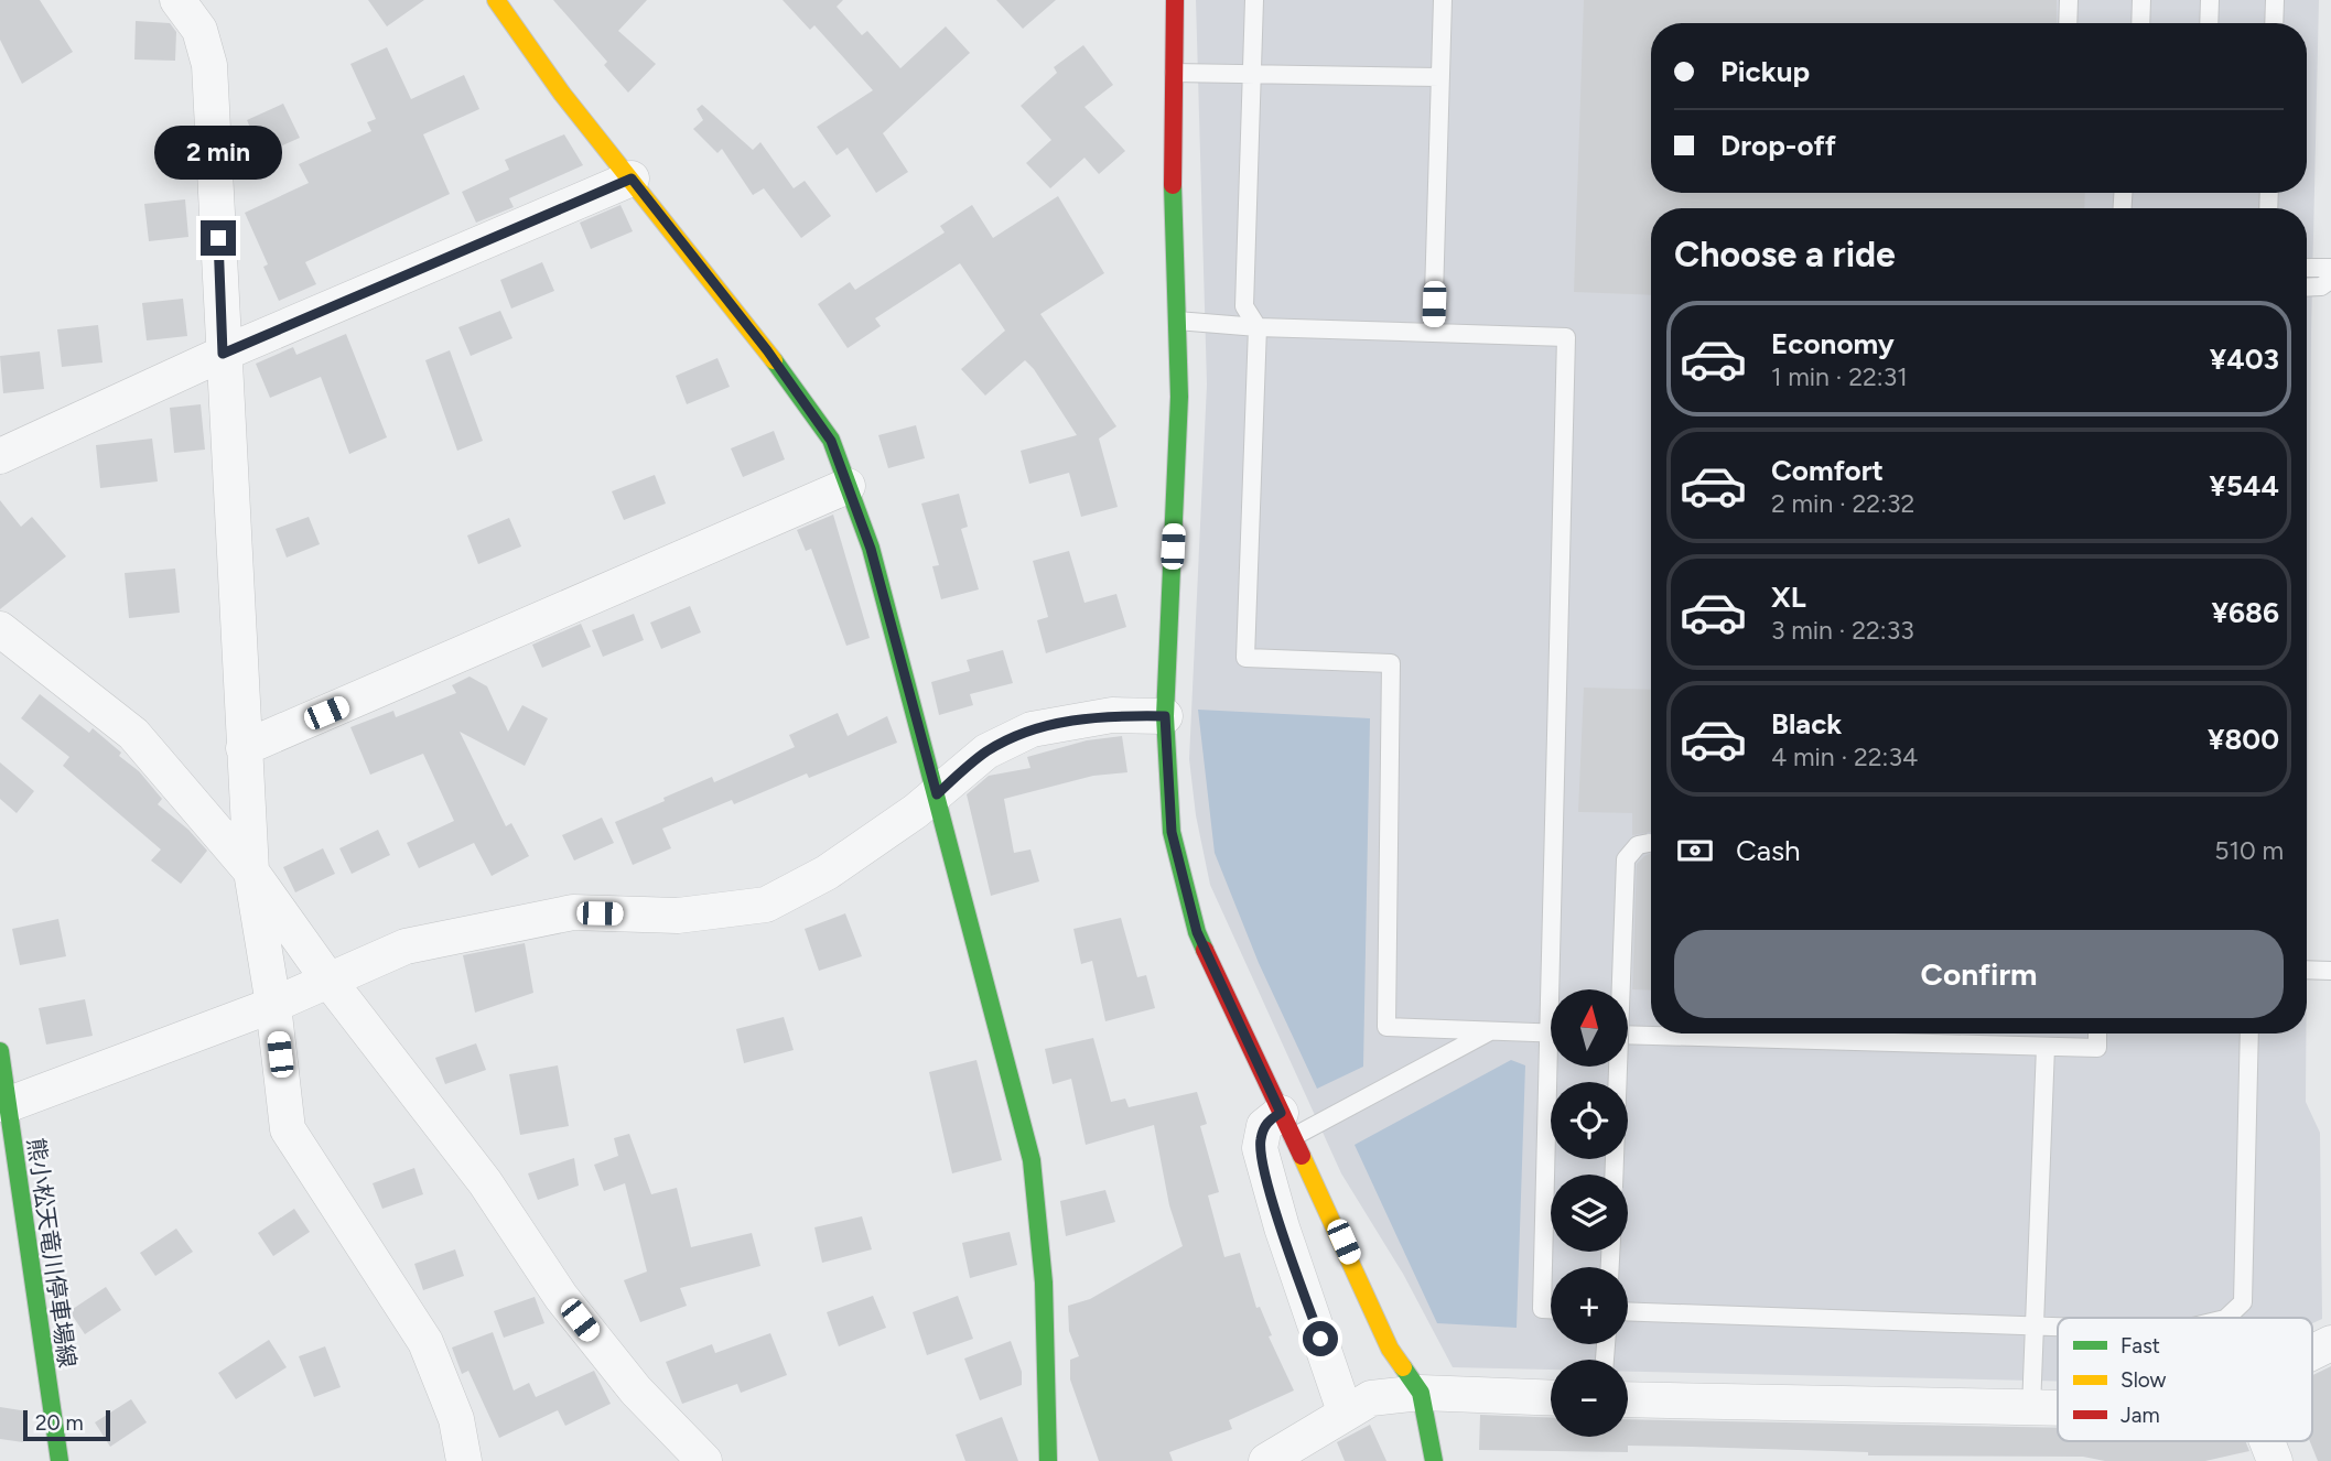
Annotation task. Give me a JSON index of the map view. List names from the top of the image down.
{
  "streets": {
    "street": ["熊小松天竜川停車場線"]
  },
  "legend": ["Fast", "Slow", "Jam"],
  "scale_bar": "20 m",
  "north": "top",
  "page": {
    "banner": ["Pickup", "Drop-off"],
    "bubble": "2 min",
    "heading": "Choose a ride",
    "list": [
      {
        "name": "Economy",
        "note": "1 min · 22:31",
        "value": "¥403"
      },
      {
        "name": "Comfort",
        "note": "2 min · 22:32",
        "value": "¥544"
      },
      {
        "name": "XL",
        "note": "3 min · 22:33",
        "value": "¥686"
      },
      {
        "name": "Black",
        "note": "4 min · 22:34",
        "value": "¥800"
      }
    ],
    "pay": ["Cash", "510 m"],
    "buttons": "Confirm",
    "map_buttons": ["+", "−"],
    "scale": "20 m"
  }
}
